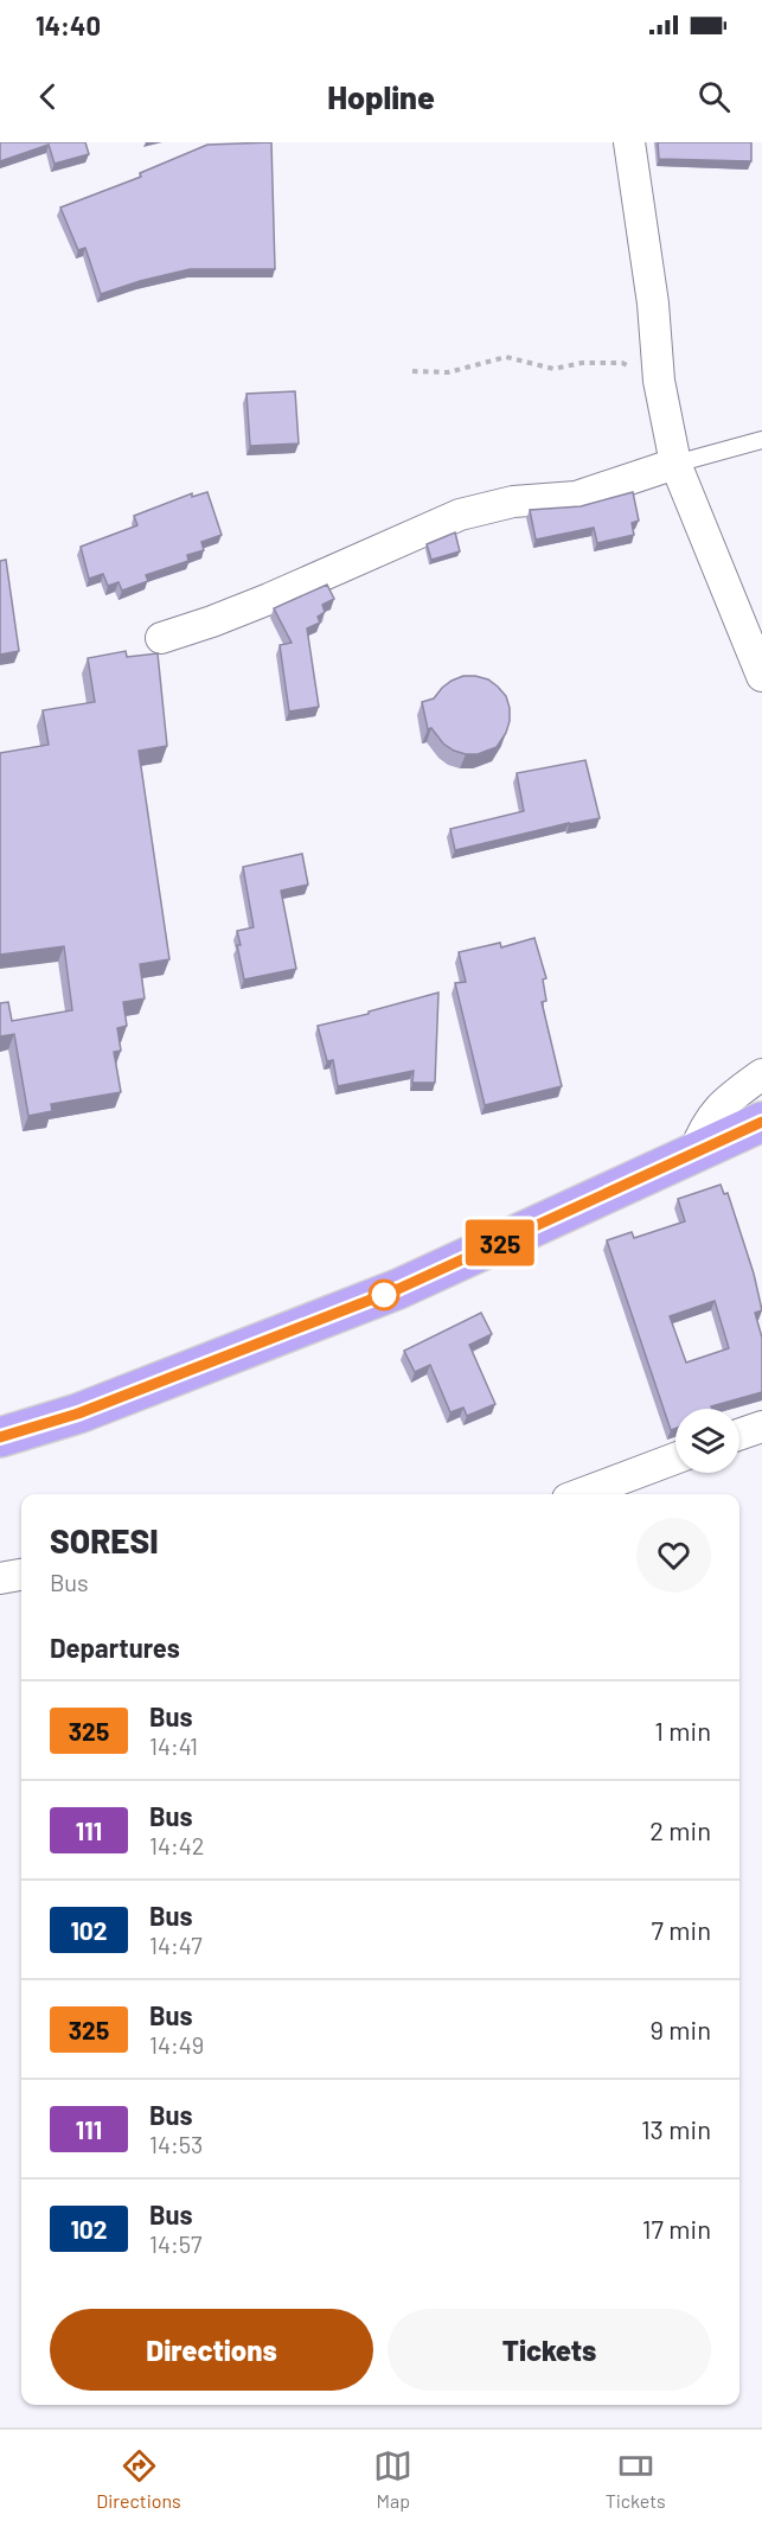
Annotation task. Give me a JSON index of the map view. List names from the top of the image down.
{
  "lines": ["bus line 325"],
  "page": {
    "status": "14:40",
    "header": "Hopline",
    "on_map": "325",
    "heading": [
      ["SORESI", "Bus"],
      "Departures"
    ],
    "list": [
      {
        "mark": "325",
        "name": "Bus",
        "note": "14:41",
        "value": "1 min"
      },
      {
        "mark": "111",
        "name": "Bus",
        "note": "14:42",
        "value": "2 min"
      },
      {
        "mark": "102",
        "name": "Bus",
        "note": "14:47",
        "value": "7 min"
      },
      {
        "mark": "325",
        "name": "Bus",
        "note": "14:49",
        "value": "9 min"
      },
      {
        "mark": "111",
        "name": "Bus",
        "note": "14:53",
        "value": "13 min"
      },
      {
        "mark": "102",
        "name": "Bus",
        "note": "14:57",
        "value": "17 min"
      }
    ],
    "buttons": ["Directions", "Tickets"],
    "tabs": ["Directions", "Map", "Tickets"]
  }
}
